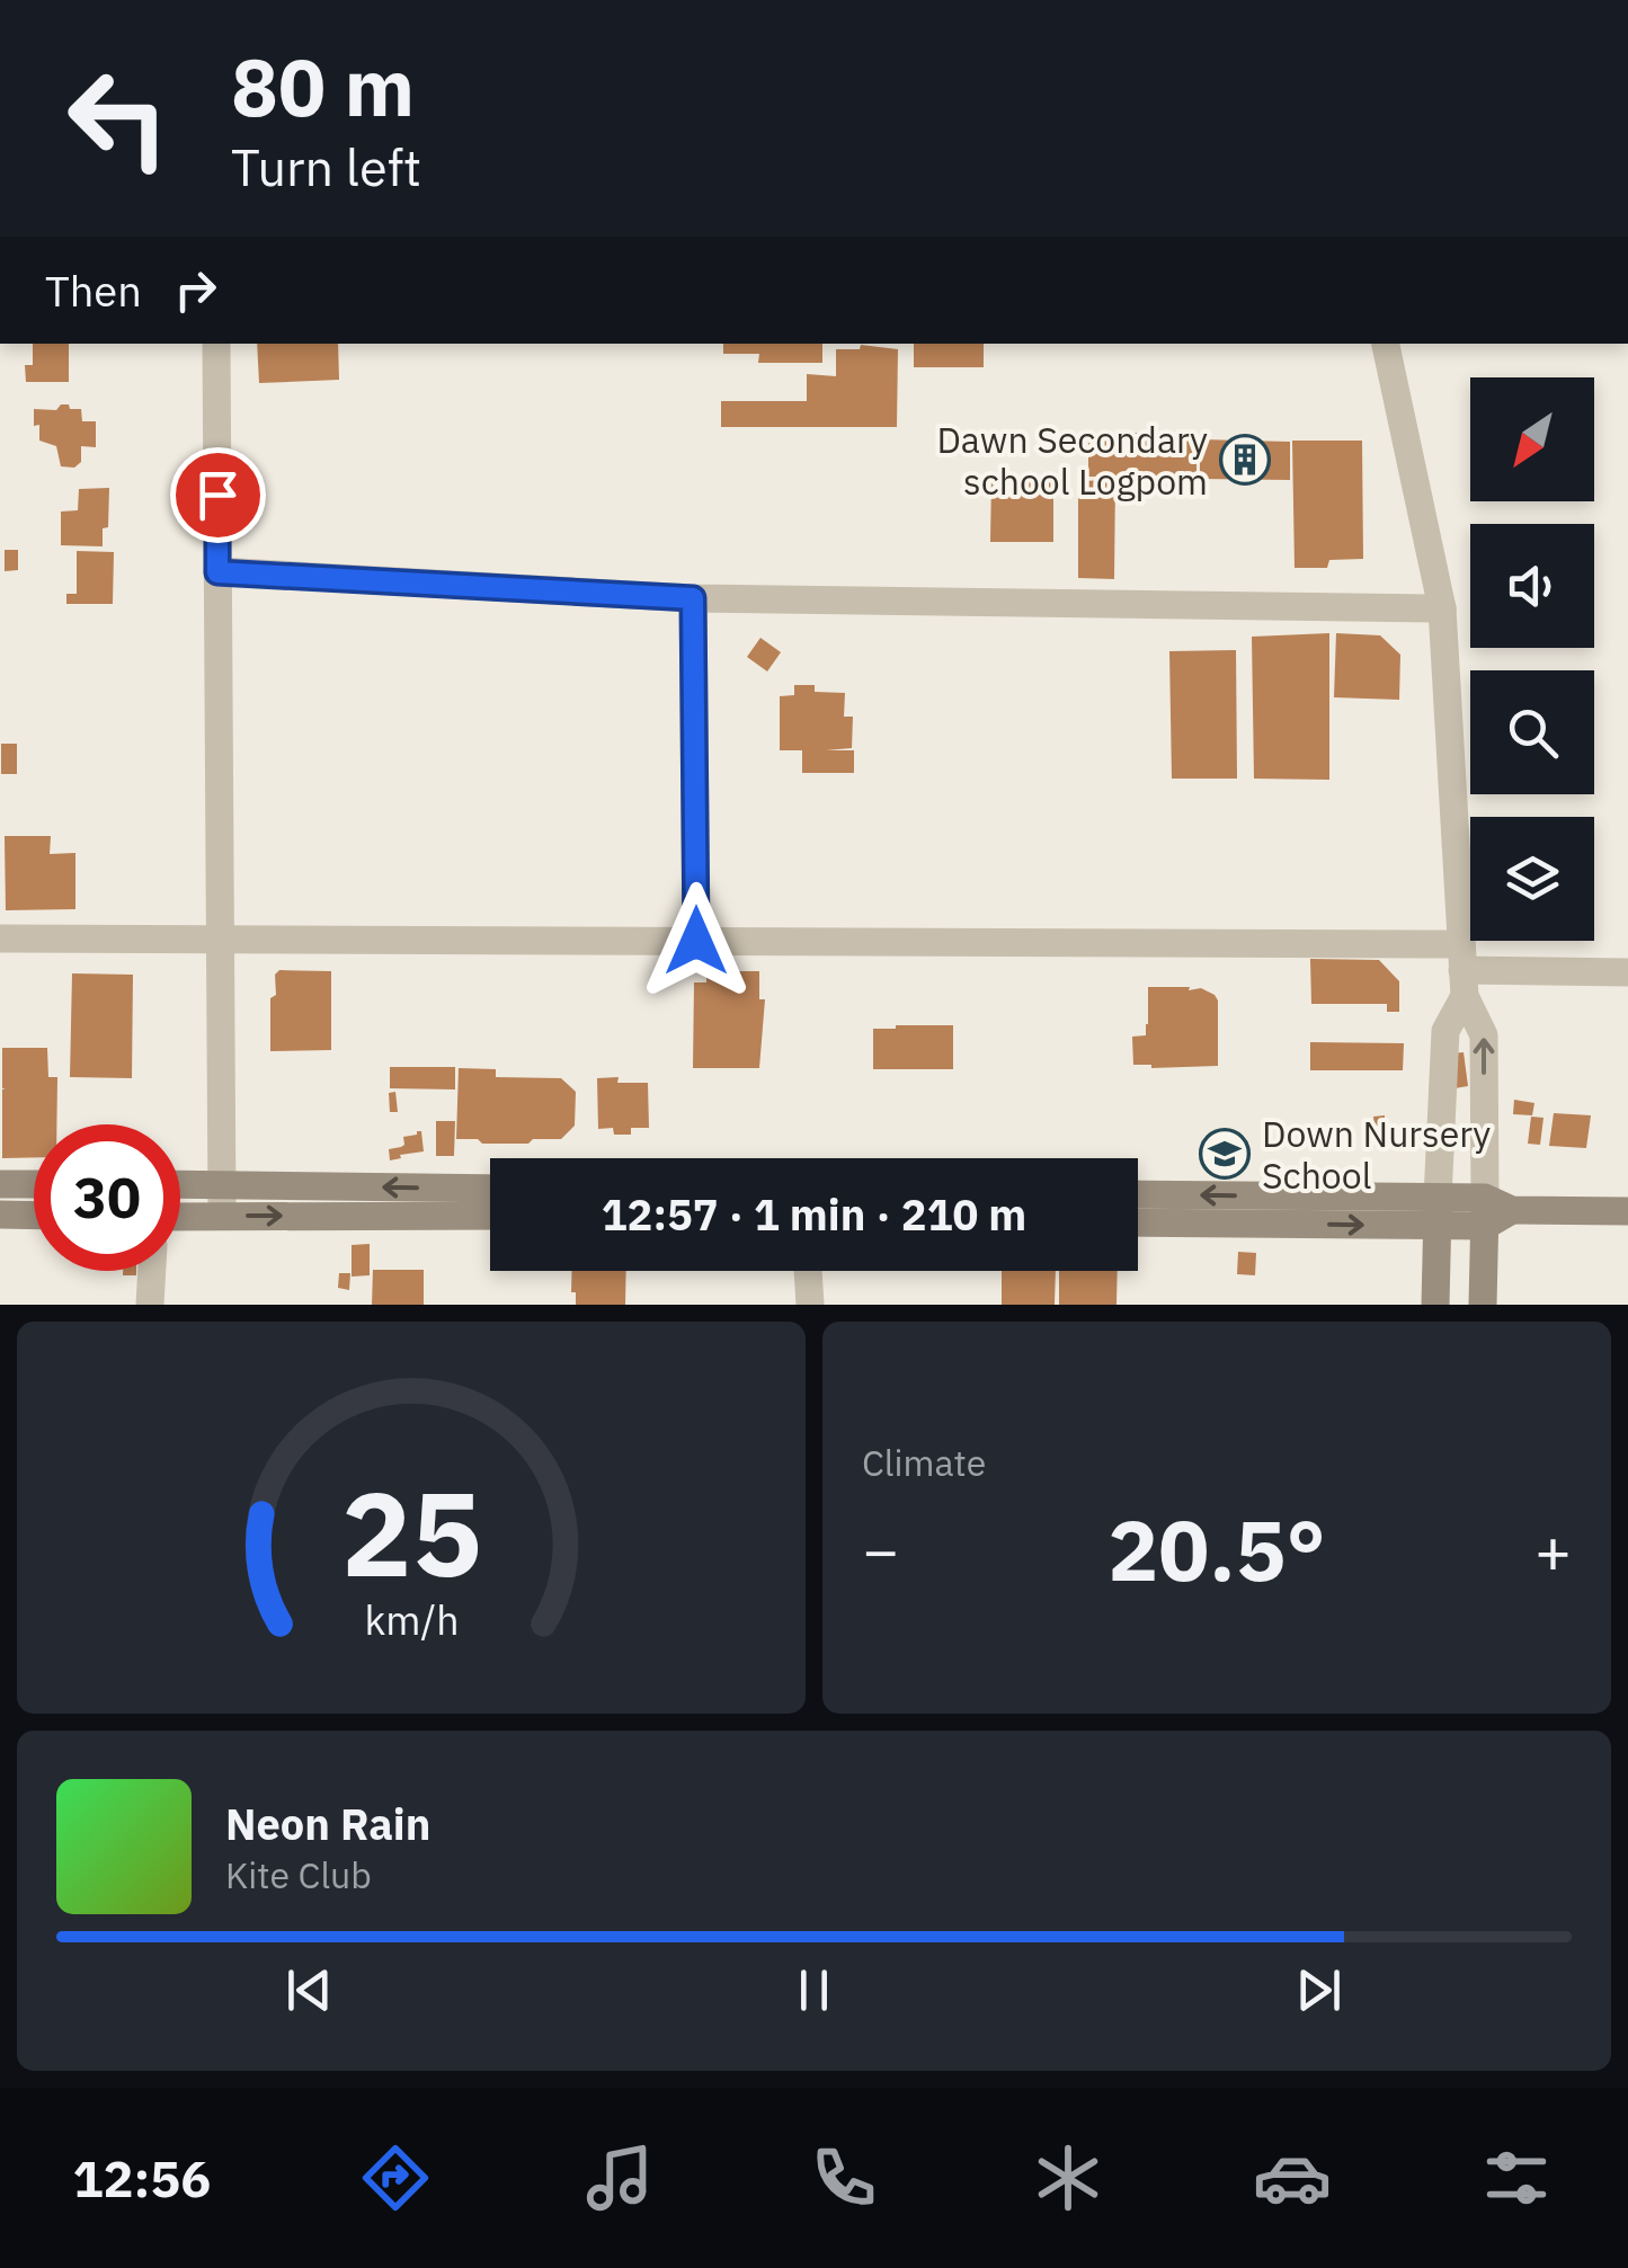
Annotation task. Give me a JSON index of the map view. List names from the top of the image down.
{
  "places": {
    "building": ["Dawn Secondary school Logpom"],
    "school or university": ["Down Nursery School"]
  },
  "north": "bottom left",
  "page": {
    "turn": ["80 m", "Turn left"],
    "then": "Then",
    "limit": "30",
    "trip": "12:57 · 1 min · 210 m",
    "tile": "Climate",
    "heat": ["−", "20.5°", "+"],
    "song": ["Neon Rain", "Kite Club"],
    "tabs": "12:56",
    "gauge": ["25", "km/h"]
  }
}
